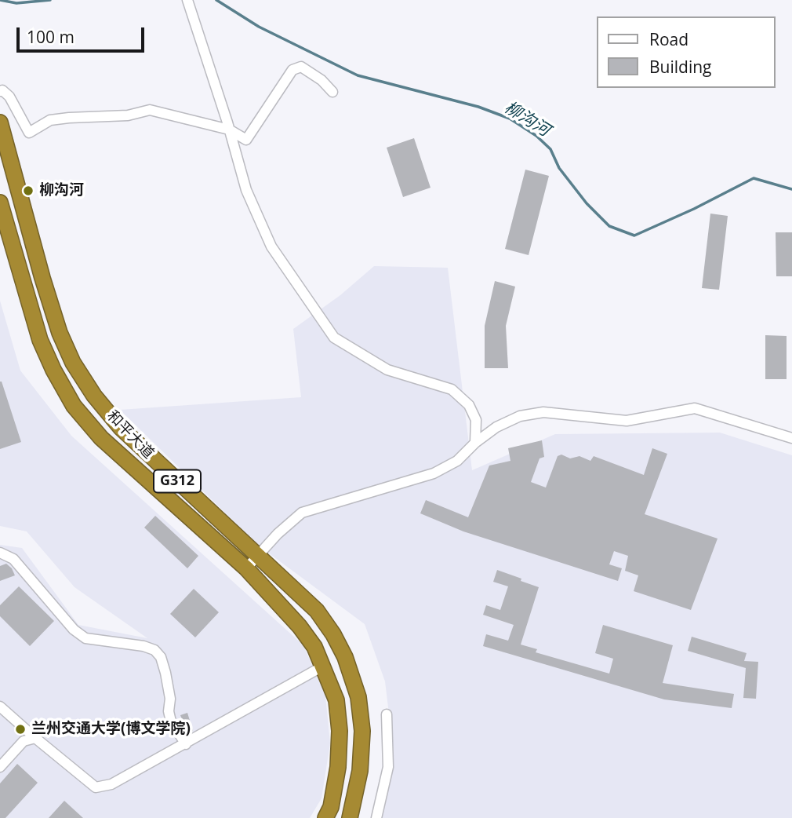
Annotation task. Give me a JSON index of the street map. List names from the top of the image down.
{
  "streets": {
    "highway": ["和平大道", "G312"]
  },
  "water": ["柳沟河"],
  "places": ["柳沟河", "兰州交通大学(博文学院)"],
  "legend": ["Road", "Building"],
  "scale_bar": "100 m"
}
